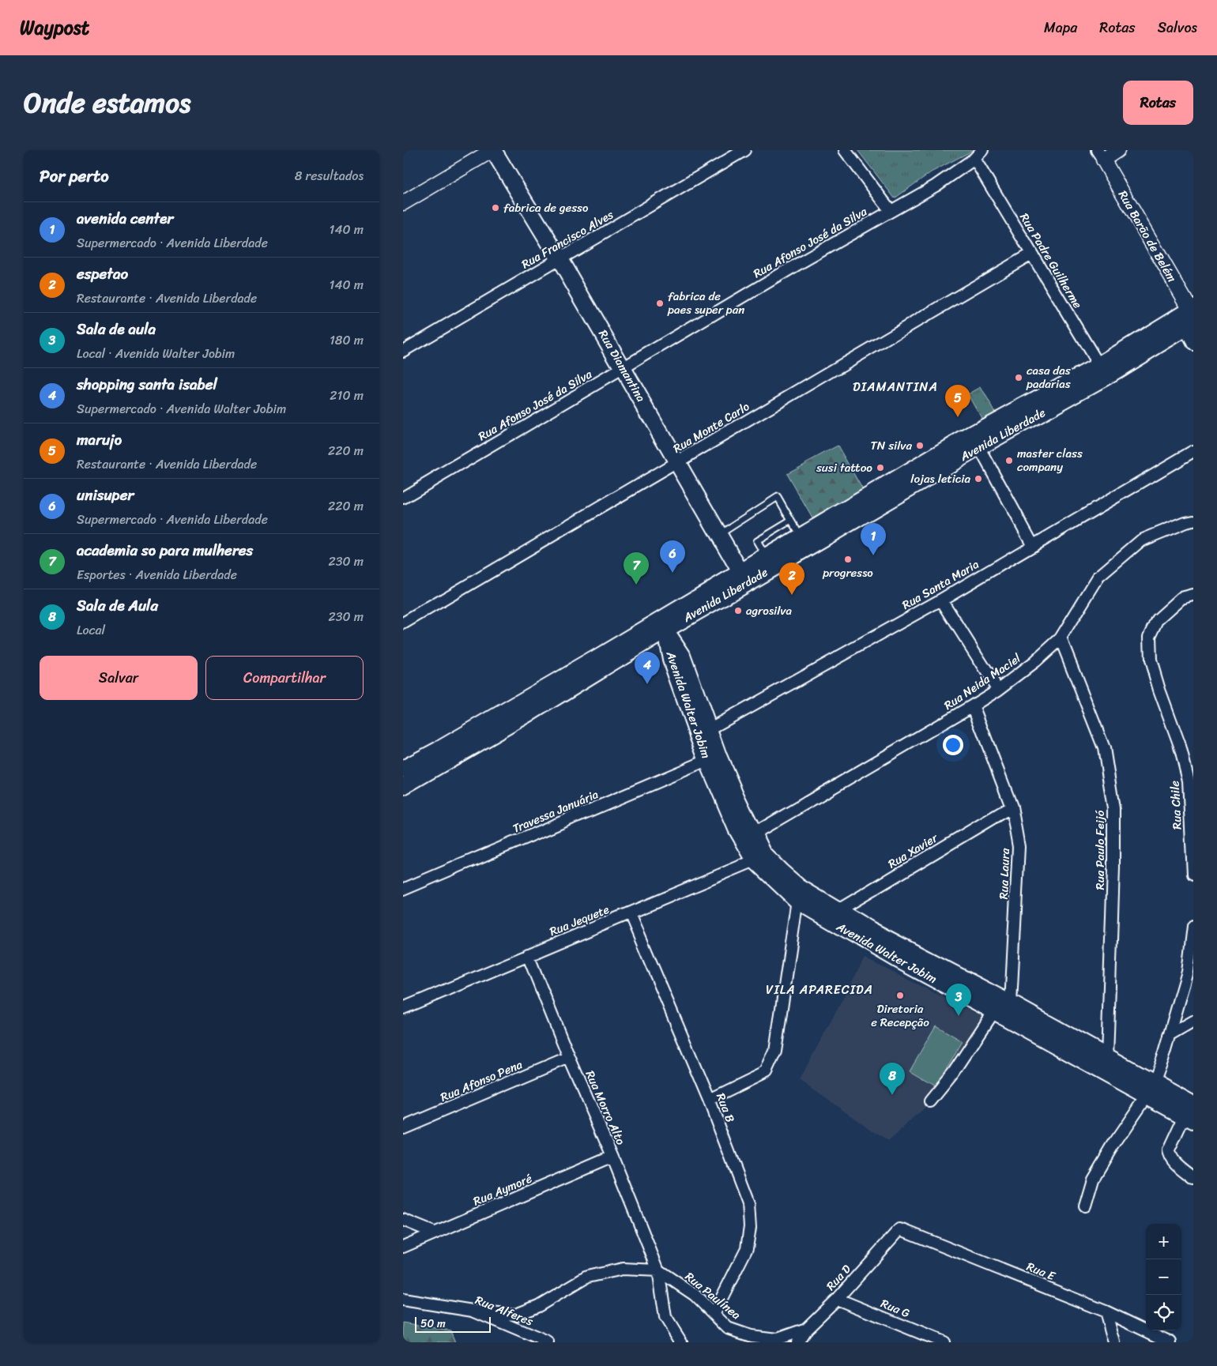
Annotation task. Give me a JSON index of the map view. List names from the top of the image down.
{
  "streets": {
    "main road": ["Rua Diamantina", "Avenida Liberdade", "Avenida Walter Jobim"],
    "street": [
      "Rua Barão de Belém",
      "Rua Francisco Alves",
      "Rua Afonso José da Silva",
      "Rua Padre Guilherme",
      "Rua Monte Carlo",
      "Rua Santa Maria",
      "Rua Neida Maciel",
      "Rua Chile",
      "Travessa Januária",
      "Rua Paulo Feijó",
      "Rua Xavier",
      "Rua Laura",
      "Rua Jequete",
      "Rua Afonso Pena",
      "Rua Morro Alto",
      "Rua B",
      "Rua Aymoré",
      "Rua E",
      "Rua D",
      "Rua Paulínea",
      "Rua G",
      "Rua Alferes"
    ]
  },
  "crossings": [
    ["Rua Barão de Belém", "Avenida Liberdade"],
    ["Rua Francisco Alves", "Rua Diamantina"],
    ["Rua Afonso José da Silva", "Rua Padre Guilherme"],
    ["Rua Afonso José da Silva", "Rua Diamantina"],
    ["Rua Padre Guilherme", "Rua Monte Carlo"],
    ["Rua Padre Guilherme", "Avenida Liberdade"],
    ["Rua Diamantina", "Rua Monte Carlo"],
    ["Rua Diamantina", "Avenida Liberdade"],
    ["Avenida Liberdade", "Avenida Walter Jobim"],
    ["Rua Santa Maria", "Avenida Walter Jobim"],
    ["Rua Neida Maciel", "Avenida Walter Jobim"],
    ["Rua Neida Maciel", "Rua Paulo Feijó"],
    ["Rua Neida Maciel", "Rua Laura"],
    ["Avenida Walter Jobim", "Travessa Januária"],
    ["Avenida Walter Jobim", "Rua Paulo Feijó"],
    ["Avenida Walter Jobim", "Rua Xavier"],
    ["Avenida Walter Jobim", "Rua Laura"],
    ["Avenida Walter Jobim", "Rua Jequete"],
    ["Rua Xavier", "Rua Laura"],
    ["Rua Jequete", "Rua Morro Alto"],
    ["Rua Jequete", "Rua B"],
    ["Rua Afonso Pena", "Rua Morro Alto"],
    ["Rua Morro Alto", "Rua Aymoré"],
    ["Rua Morro Alto", "Rua Paulínea"],
    ["Rua B", "Rua Paulínea"],
    ["Rua E", "Rua D"],
    ["Rua D", "Rua Paulínea"],
    ["Rua D", "Rua G"]
  ],
  "districts": ["DIAMANTINA", "VILA APARECIDA"],
  "places": [
    "fabrica de gesso",
    "fabrica de paes super pan",
    "casa das padarias",
    "TN silva",
    "master class company",
    "susi tattoo",
    "lojas leticia",
    "progresso",
    "agrosilva",
    "Diretoria e Recepção"
  ],
  "scale_bar": "50 m",
  "page": {
    "header": "Waypost",
    "nav": ["Mapa", "Rotas", "Salvos"],
    "title": "Onde estamos",
    "buttons": [
      "Rotas",
      ["Salvar", "Compartilhar"]
    ],
    "heading": ["Por perto", "8 resultados"],
    "list": [
      {
        "mark": "1",
        "name": "avenida center",
        "note": "Supermercado · Avenida Liberdade",
        "value": "140 m"
      },
      {
        "mark": "2",
        "name": "espetao",
        "note": "Restaurante · Avenida Liberdade",
        "value": "140 m"
      },
      {
        "mark": "3",
        "name": "Sala de aula",
        "note": "Local · Avenida Walter Jobim",
        "value": "180 m"
      },
      {
        "mark": "4",
        "name": "shopping santa isabel",
        "note": "Supermercado · Avenida Walter Jobim",
        "value": "210 m"
      },
      {
        "mark": "5",
        "name": "marujo",
        "note": "Restaurante · Avenida Liberdade",
        "value": "220 m"
      },
      {
        "mark": "6",
        "name": "unisuper",
        "note": "Supermercado · Avenida Liberdade",
        "value": "220 m"
      },
      {
        "mark": "7",
        "name": "academia so para mulheres",
        "note": "Esportes · Avenida Liberdade",
        "value": "230 m"
      },
      {
        "mark": "8",
        "name": "Sala de Aula",
        "note": "Local",
        "value": "230 m"
      }
    ],
    "pins": [
      "5",
      "1",
      "6",
      "7",
      "2",
      "4",
      "3",
      "8"
    ],
    "map_buttons": ["+", "−"],
    "scale": "50 m"
  }
}
